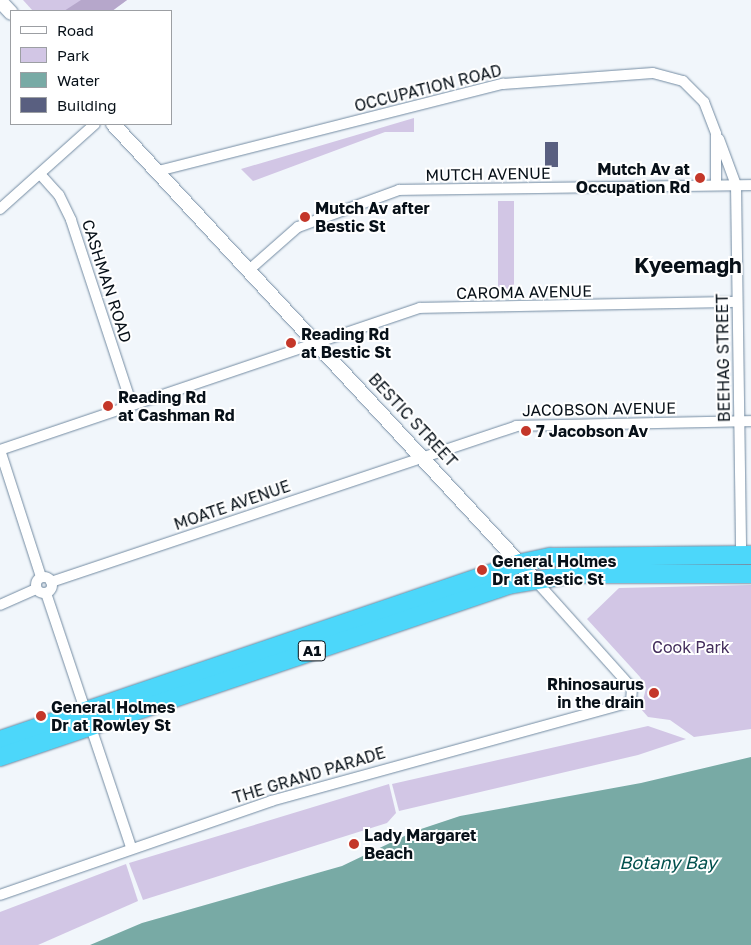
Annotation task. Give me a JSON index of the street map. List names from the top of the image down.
{
  "streets": {
    "highway": ["A1"],
    "main road": ["BESTIC STREET"],
    "street": [
      "OCCUPATION ROAD",
      "MUTCH AVENUE",
      "CASHMAN ROAD",
      "CAROMA AVENUE",
      "BEEHAG STREET",
      "JACOBSON AVENUE",
      "MOATE AVENUE",
      "THE GRAND PARADE"
    ]
  },
  "crossings": [
    ["OCCUPATION ROAD", "MUTCH AVENUE"],
    ["OCCUPATION ROAD", "BEEHAG STREET"],
    ["OCCUPATION ROAD", "BESTIC STREET"],
    ["MUTCH AVENUE", "BEEHAG STREET"],
    ["MUTCH AVENUE", "BESTIC STREET"],
    ["CASHMAN ROAD", "CAROMA AVENUE"],
    ["CAROMA AVENUE", "BEEHAG STREET"],
    ["CAROMA AVENUE", "BESTIC STREET"],
    ["BEEHAG STREET", "JACOBSON AVENUE"],
    ["BEEHAG STREET", "A1"],
    ["JACOBSON AVENUE", "BESTIC STREET"],
    ["JACOBSON AVENUE", "MOATE AVENUE"],
    ["BESTIC STREET", "MOATE AVENUE"],
    ["BESTIC STREET", "A1"],
    ["BESTIC STREET", "THE GRAND PARADE"]
  ],
  "districts": ["Kyeemagh"],
  "water": ["Botany Bay"],
  "parks": ["Cook Park"],
  "places": [
    "Mutch Av at Occupation Rd",
    "Mutch Av after Bestic St",
    "Reading Rd at Bestic St",
    "Reading Rd at Cashman Rd",
    "7 Jacobson Av",
    "General Holmes Dr at Bestic St",
    "Rhinosaurus in the drain",
    "General Holmes Dr at Rowley St",
    "Lady Margaret Beach"
  ],
  "legend": [
    "Road",
    "Park",
    "Water",
    "Building"
  ]
}
